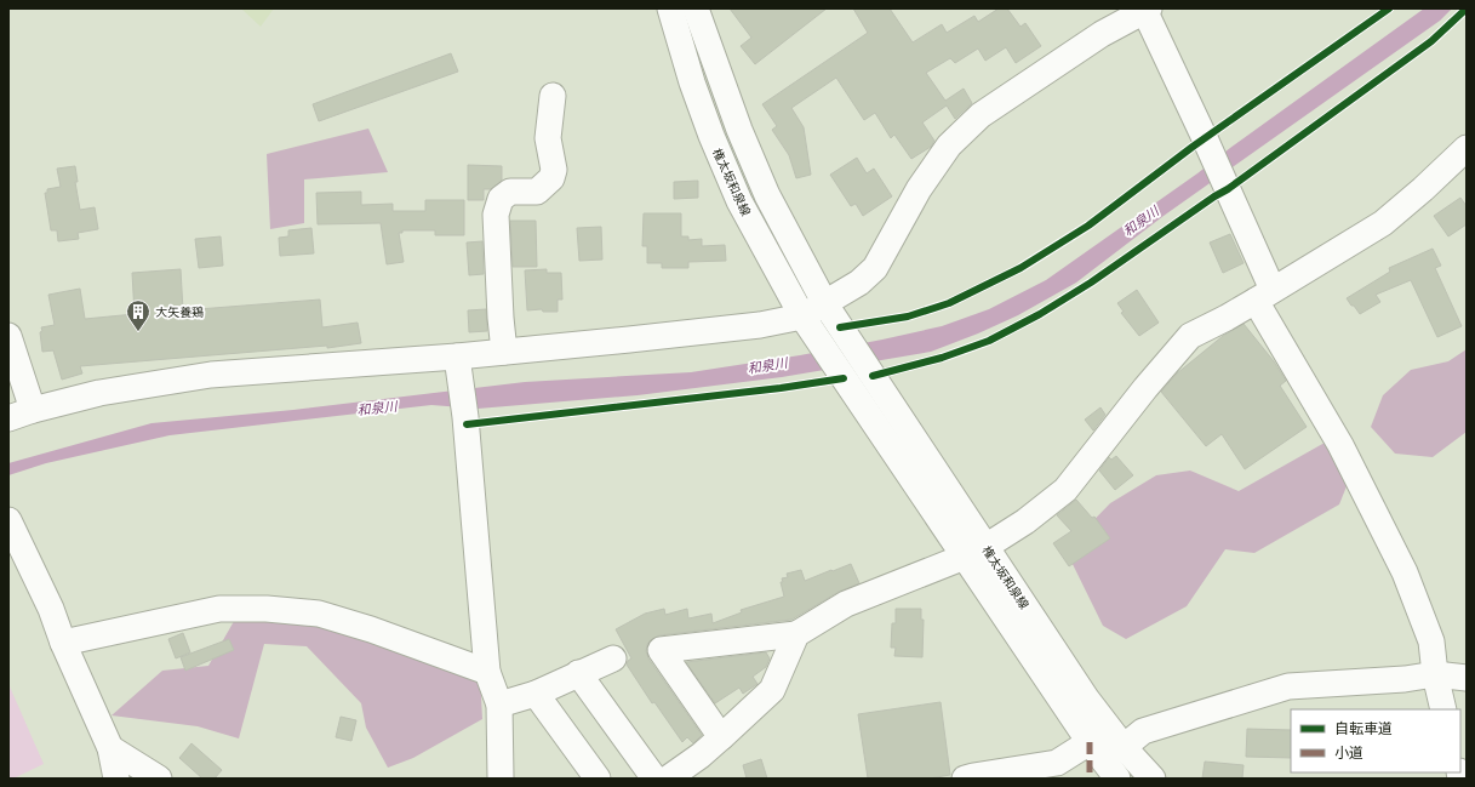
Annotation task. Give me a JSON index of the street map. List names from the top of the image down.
{
  "streets": {
    "street": ["権太坂和泉線"]
  },
  "water": ["和泉川"],
  "places": {
    "building": ["大矢養鶏"]
  },
  "legend": ["自転車道", "小道"]
}
